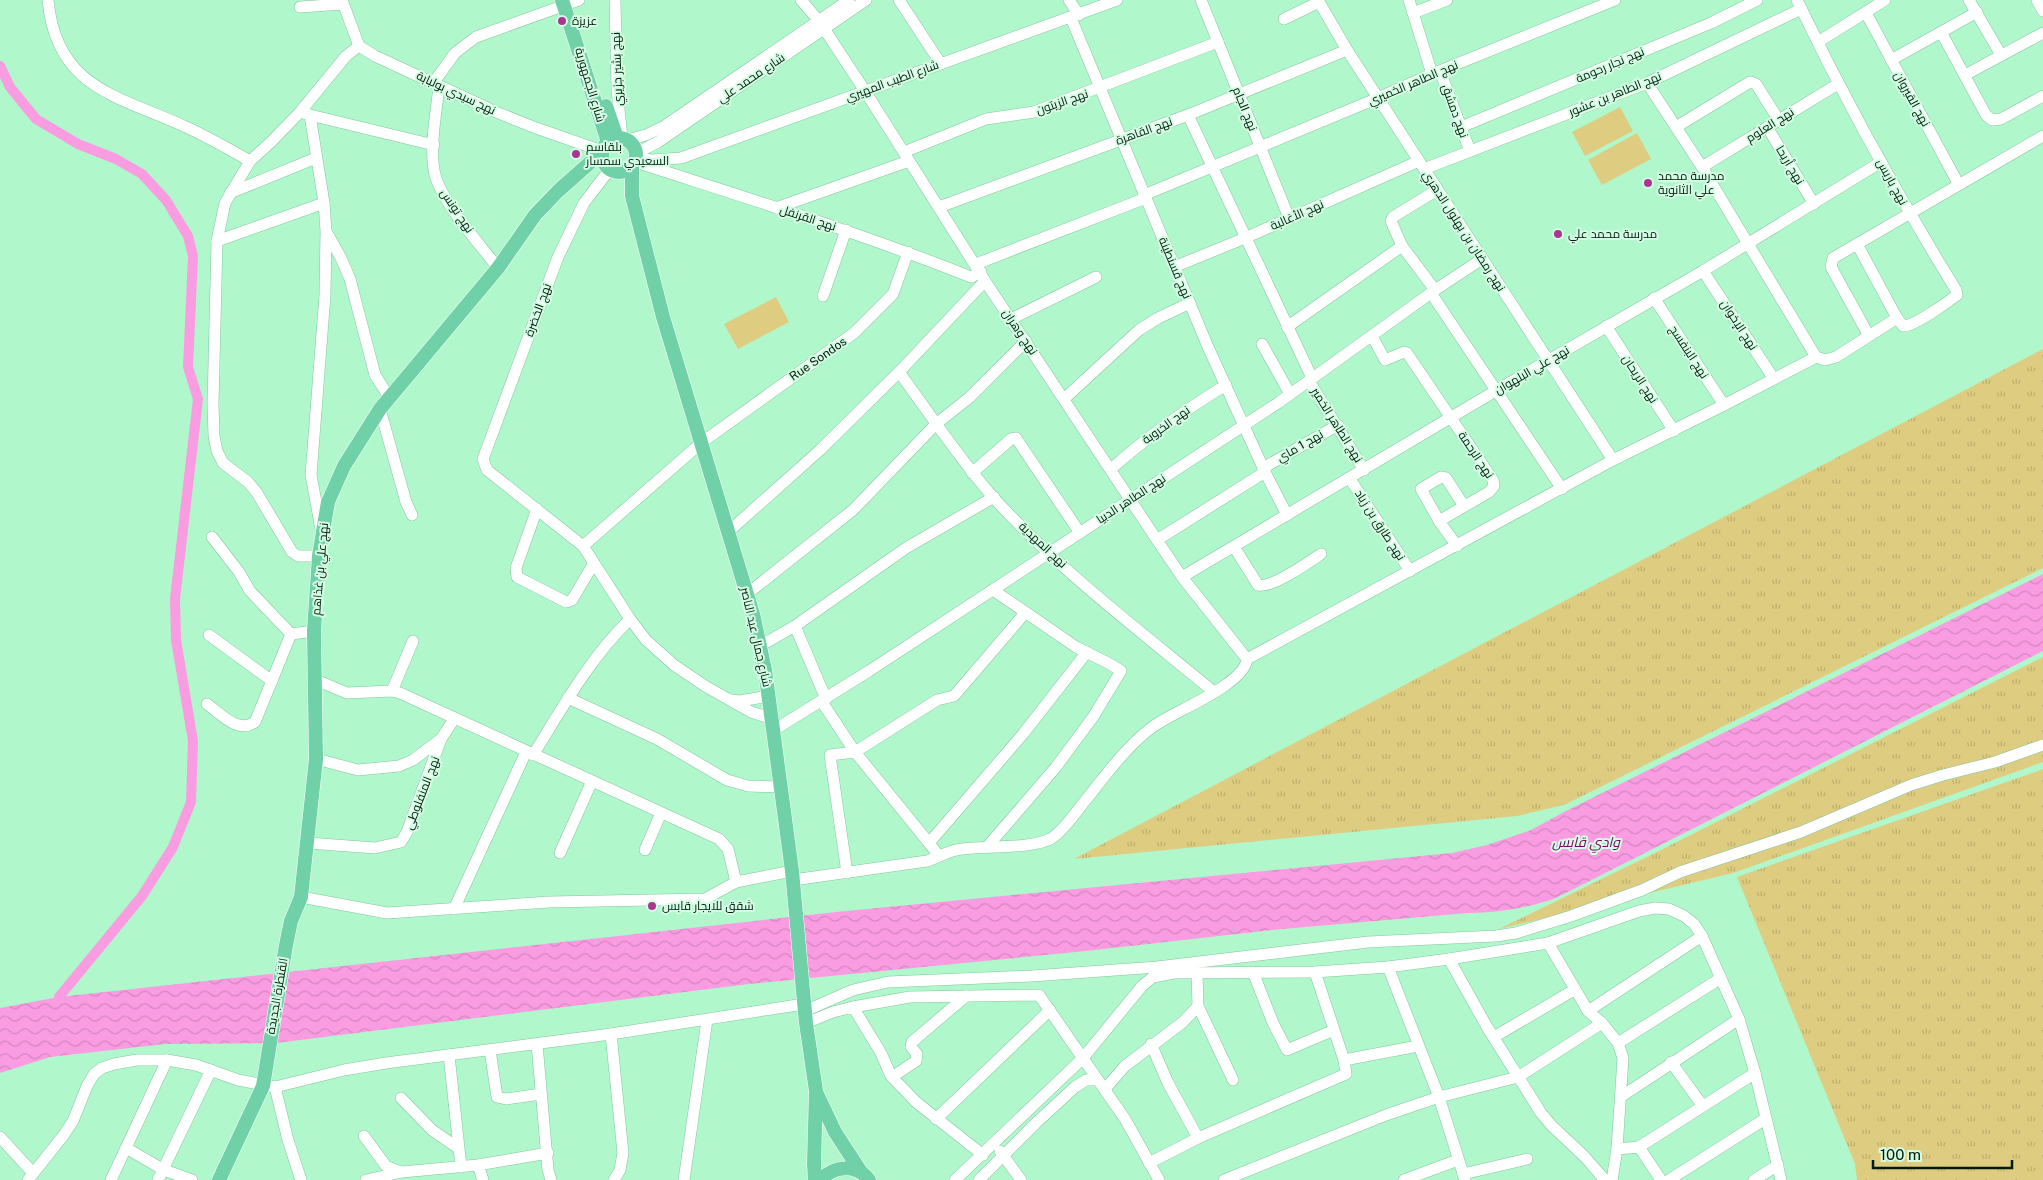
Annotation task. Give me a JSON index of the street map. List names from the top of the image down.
{
  "streets": {
    "main road": [
      "شارع الجمهورية",
      "نهج علي بن غذاهم",
      "شارع جمال عبد الناصر",
      "القنطرة الجديدة"
    ],
    "street": [
      "نهج نجار رحومة",
      "نهج بشير جزيري",
      "شارع محمد علي",
      "شارع الطيب المهيري",
      "نهج الطاهر الخميري",
      "نهج سيدي بولبابة",
      "نهج الطاهر بن عشور",
      "نهج القيروان",
      "نهج الزيتون",
      "نهج الجام",
      "نهج دمشق",
      "نهج العلوم",
      "نهج القاهرة",
      "نهج أريحا",
      "نهج باريس",
      "نهج تونس",
      "نهج الأغالبة",
      "نهج القرنفل",
      "نهج رمضان بن بهلول الدهري",
      "نهج قسنطينة",
      "نهج الخضرة",
      "نهج الإخوان",
      "نهج وهران",
      "نهج البنفسج",
      "Rue Sondos",
      "نهج علي البلهوان",
      "نهج الريحان",
      "نهج الخروبة",
      "نهج الطاهر الخمير",
      "نهج 1 ماي",
      "نهج الرحمة",
      "نهج الطاهر الدبيا",
      "نهج طارق بن زياد",
      "نهج المهدية",
      "نهج المنفلوطي"
    ]
  },
  "crossings": [
    ["نهج نجار رحومة", "نهج دمشق"],
    ["نهج بشير جزيري", "شارع محمد علي"],
    ["نهج بشير جزيري", "شارع الطيب المهيري"],
    ["نهج بشير جزيري", "شارع الجمهورية"],
    ["نهج بشير جزيري", "نهج سيدي بولبابة"],
    ["نهج بشير جزيري", "نهج القرنفل"],
    ["نهج بشير جزيري", "نهج الخضرة"],
    ["نهج بشير جزيري", "نهج علي بن غذاهم"],
    ["نهج بشير جزيري", "شارع جمال عبد الناصر"],
    ["شارع محمد علي", "شارع الطيب المهيري"],
    ["شارع محمد علي", "شارع الجمهورية"],
    ["شارع محمد علي", "نهج سيدي بولبابة"],
    ["شارع محمد علي", "نهج القرنفل"],
    ["شارع محمد علي", "نهج الخضرة"],
    ["شارع محمد علي", "نهج وهران"],
    ["شارع محمد علي", "نهج علي بن غذاهم"],
    ["شارع محمد علي", "شارع جمال عبد الناصر"],
    ["شارع الطيب المهيري", "شارع الجمهورية"],
    ["شارع الطيب المهيري", "نهج سيدي بولبابة"],
    ["شارع الطيب المهيري", "نهج القرنفل"],
    ["شارع الطيب المهيري", "نهج قسنطينة"],
    ["شارع الطيب المهيري", "نهج الخضرة"],
    ["شارع الطيب المهيري", "نهج وهران"],
    ["شارع الطيب المهيري", "نهج علي بن غذاهم"],
    ["شارع الطيب المهيري", "شارع جمال عبد الناصر"],
    ["نهج الطاهر الخميري", "نهج الجام"],
    ["نهج الطاهر الخميري", "نهج دمشق"],
    ["نهج الطاهر الخميري", "نهج القرنفل"],
    ["نهج الطاهر الخميري", "نهج رمضان بن بهلول الدهري"],
    ["نهج الطاهر الخميري", "نهج قسنطينة"],
    ["نهج الطاهر الخميري", "نهج وهران"],
    ["شارع الجمهورية", "نهج سيدي بولبابة"],
    ["شارع الجمهورية", "نهج القرنفل"],
    ["شارع الجمهورية", "نهج الخضرة"],
    ["شارع الجمهورية", "نهج علي بن غذاهم"],
    ["شارع الجمهورية", "شارع جمال عبد الناصر"],
    ["نهج سيدي بولبابة", "نهج تونس"],
    ["نهج سيدي بولبابة", "نهج القرنفل"],
    ["نهج سيدي بولبابة", "نهج الخضرة"],
    ["نهج سيدي بولبابة", "نهج علي بن غذاهم"],
    ["نهج سيدي بولبابة", "شارع جمال عبد الناصر"],
    ["نهج الطاهر بن عشور", "نهج دمشق"],
    ["نهج الطاهر بن عشور", "نهج باريس"],
    ["نهج الطاهر بن عشور", "نهج الأغالبة"],
    ["نهج الطاهر بن عشور", "نهج رمضان بن بهلول الدهري"],
    ["نهج الزيتون", "نهج الجام"],
    ["نهج الزيتون", "نهج القرنفل"],
    ["نهج الزيتون", "نهج قسنطينة"],
    ["نهج الزيتون", "نهج وهران"],
    ["نهج الجام", "نهج القاهرة"],
    ["نهج الجام", "نهج الأغالبة"],
    ["نهج العلوم", "نهج أريحا"],
    ["نهج العلوم", "نهج باريس"],
    ["نهج القاهرة", "نهج رمضان بن بهلول الدهري"],
    ["نهج القاهرة", "نهج قسنطينة"],
    ["نهج القاهرة", "نهج وهران"],
    ["نهج أريحا", "نهج علي البلهوان"],
    ["نهج باريس", "نهج علي البلهوان"],
    ["نهج تونس", "نهج علي بن غذاهم"],
    ["نهج الأغالبة", "نهج رمضان بن بهلول الدهري"],
    ["نهج الأغالبة", "نهج قسنطينة"],
    ["نهج القرنفل", "نهج الخضرة"],
    ["نهج القرنفل", "نهج وهران"],
    ["نهج القرنفل", "Rue Sondos"],
    ["نهج القرنفل", "نهج علي بن غذاهم"],
    ["نهج القرنفل", "شارع جمال عبد الناصر"],
    ["نهج رمضان بن بهلول الدهري", "نهج علي البلهوان"],
    ["نهج رمضان بن بهلول الدهري", "نهج الطاهر الدبيا"],
    ["نهج قسنطينة", "نهج علي البلهوان"],
    ["نهج قسنطينة", "نهج الخروبة"],
    ["نهج قسنطينة", "نهج 1 ماي"],
    ["نهج قسنطينة", "نهج الطاهر الدبيا"],
    ["نهج الخضرة", "نهج علي بن غذاهم"],
    ["نهج الخضرة", "شارع جمال عبد الناصر"],
    ["نهج الإخوان", "نهج علي البلهوان"],
    ["نهج وهران", "نهج علي البلهوان"],
    ["نهج وهران", "نهج الخروبة"],
    ["نهج وهران", "نهج 1 ماي"],
    ["نهج وهران", "نهج الطاهر الدبيا"],
    ["نهج البنفسج", "نهج علي البلهوان"],
    ["Rue Sondos", "شارع جمال عبد الناصر"],
    ["نهج علي البلهوان", "نهج الريحان"],
    ["نهج علي البلهوان", "نهج الطاهر الخمير"],
    ["نهج علي البلهوان", "نهج الرحمة"],
    ["نهج علي البلهوان", "نهج طارق بن زياد"],
    ["نهج الطاهر الخمير", "نهج 1 ماي"],
    ["نهج الطاهر الخمير", "نهج الطاهر الدبيا"],
    ["نهج الطاهر الدبيا", "نهج المهدية"],
    ["نهج الطاهر الدبيا", "شارع جمال عبد الناصر"],
    ["نهج علي بن غذاهم", "شارع جمال عبد الناصر"],
    ["نهج علي بن غذاهم", "نهج المنفلوطي"],
    ["نهج علي بن غذاهم", "القنطرة الجديدة"]
  ],
  "water": ["وادي قابس"],
  "places": [
    "عزيزة",
    "بلقاسم السعيدي سمسار",
    "مدرسة محمد علي الثانوية",
    "مدرسة محمد علي",
    "شقق للايجار قابس"
  ],
  "scale_bar": "100 m"
}
